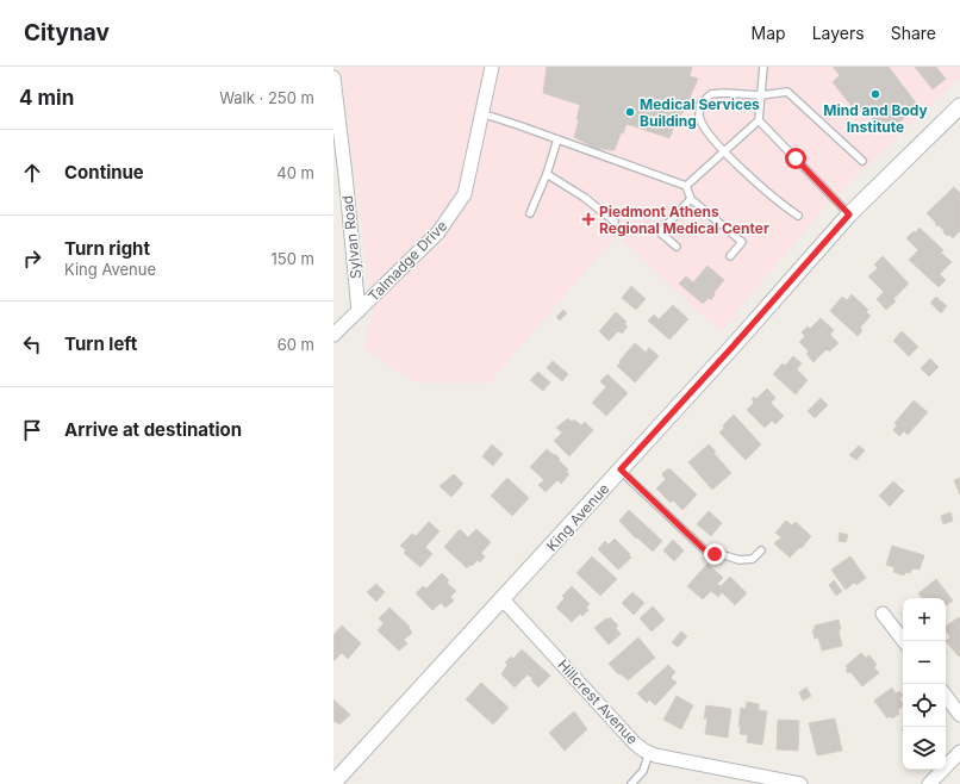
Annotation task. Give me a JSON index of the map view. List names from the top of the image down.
{
  "streets": {
    "street": [
      "Sylvan Road",
      "Talmadge Drive",
      "King Avenue",
      "Hillcrest Avenue"
    ]
  },
  "crossings": [
    ["Sylvan Road", "Talmadge Drive"],
    ["King Avenue", "Hillcrest Avenue"]
  ],
  "places": {
    "other": ["Mind and Body Institute", "Medical Services Building"],
    "health": ["Piedmont Athens Regional Medical Center"]
  },
  "page": {
    "header": "Citynav",
    "nav": ["Map", "Layers", "Share"],
    "heading": ["4 min", "Walk · 250 m"],
    "list": [
      ["Continue", "40 m"],
      ["Turn right", "King Avenue", "150 m"],
      ["Turn left", "60 m"],
      "Arrive at destination"
    ],
    "map_buttons": ["+", "−"]
  }
}
